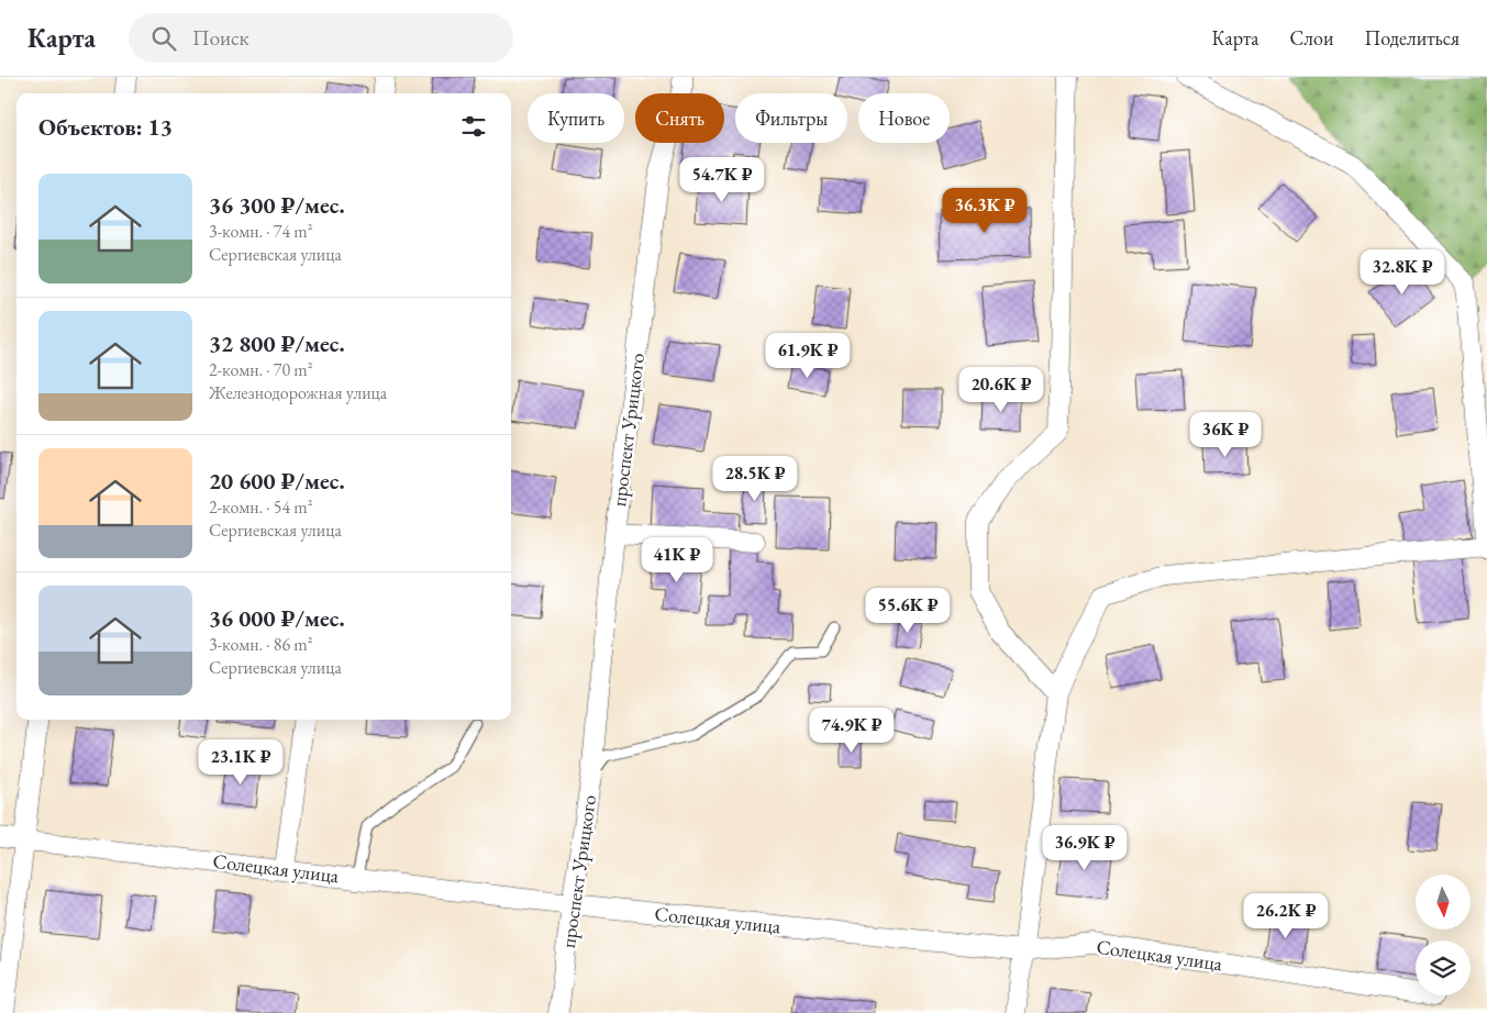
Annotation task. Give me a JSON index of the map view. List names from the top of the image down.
{
  "streets": {
    "street": ["проспект Урицкого", "Солецкая улица"]
  },
  "crossings": [
    ["проспект Урицкого", "Солецкая улица"]
  ],
  "north": "bottom",
  "page": {
    "header": "Карта",
    "search": "Поиск",
    "nav": ["Карта", "Слои", "Поделиться"],
    "chip": [
      "Купить",
      "Снять",
      "Фильтры",
      "Новое"
    ],
    "heading": "Объектов: 13",
    "price": [
      "54.7K ₽",
      "36.3K ₽",
      "32.8K ₽",
      "61.9K ₽",
      "20.6K ₽",
      "36K ₽",
      "28.5K ₽",
      "41K ₽",
      "55.6K ₽",
      "74.9K ₽",
      "23.1K ₽",
      "36.9K ₽",
      "26.2K ₽"
    ],
    "list": [
      {
        "name": "36 300 ₽/мес.",
        "note": "3-комн. · 74 m² · Сергиевская улица"
      },
      {
        "name": "32 800 ₽/мес.",
        "note": "2-комн. · 70 m² · Железнодорожная улица"
      },
      {
        "name": "20 600 ₽/мес.",
        "note": "2-комн. · 54 m² · Сергиевская улица"
      },
      {
        "name": "36 000 ₽/мес.",
        "note": "3-комн. · 86 m² · Сергиевская улица"
      }
    ]
  }
}
